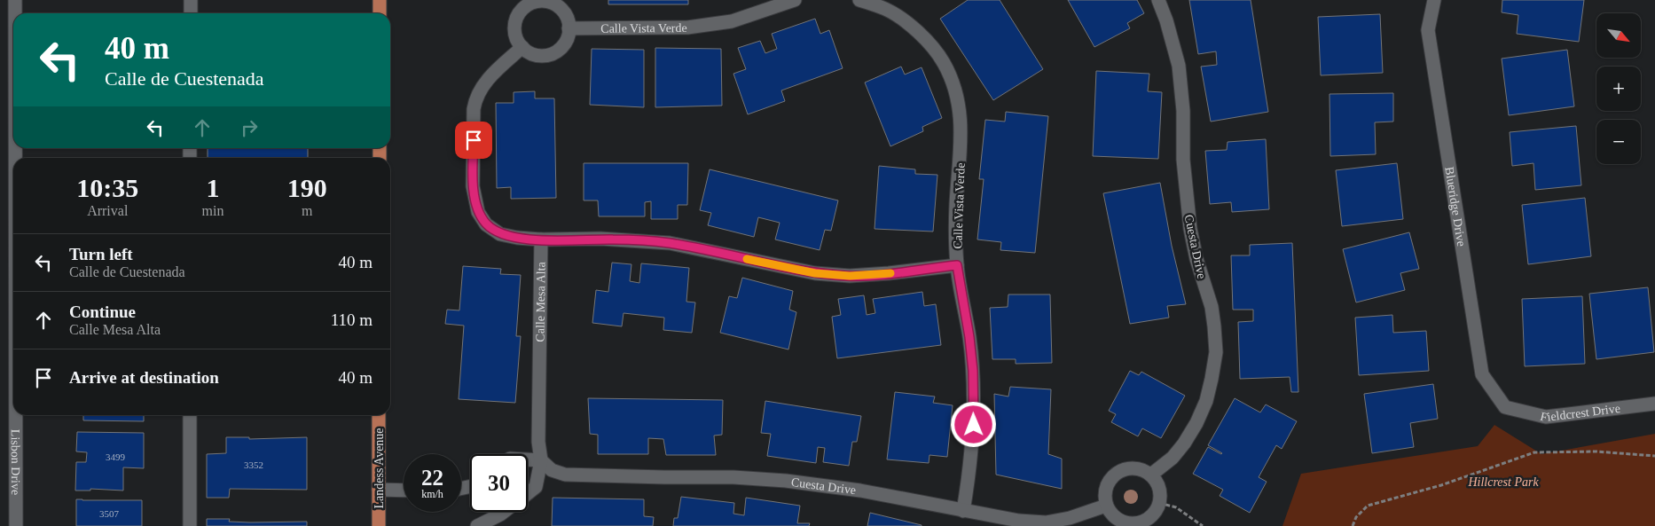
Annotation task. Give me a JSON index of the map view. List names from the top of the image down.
{
  "streets": {
    "main road": ["Landess Avenue"],
    "street": [
      "Calle Vista Verde",
      "Blueridge Drive",
      "Cuesta Drive",
      "Calle Mesa Alta",
      "Fieldcrest Drive",
      "Lisbon Drive"
    ]
  },
  "crossings": [
    ["Calle Vista Verde", "Cuesta Drive"],
    ["Blueridge Drive", "Fieldcrest Drive"],
    ["Cuesta Drive", "Calle Mesa Alta"]
  ],
  "parks": ["Hillcrest Park"],
  "house_numbers": ["3499", "3352", "3507"],
  "north": "bottom right",
  "page": {
    "map_buttons": ["+", "−"],
    "turn": ["40 m", "Calle de Cuestenada"],
    "eta": [
      "10:35",
      "Arrival",
      "1",
      "min",
      "190",
      "m"
    ],
    "list": [
      {
        "name": "Turn left",
        "note": "Calle de Cuestenada",
        "value": "40 m"
      },
      {
        "name": "Continue",
        "note": "Calle Mesa Alta",
        "value": "110 m"
      },
      {
        "name": "Arrive at destination",
        "value": "40 m"
      }
    ],
    "speed": "22 km/h",
    "limit": "30"
  }
}
